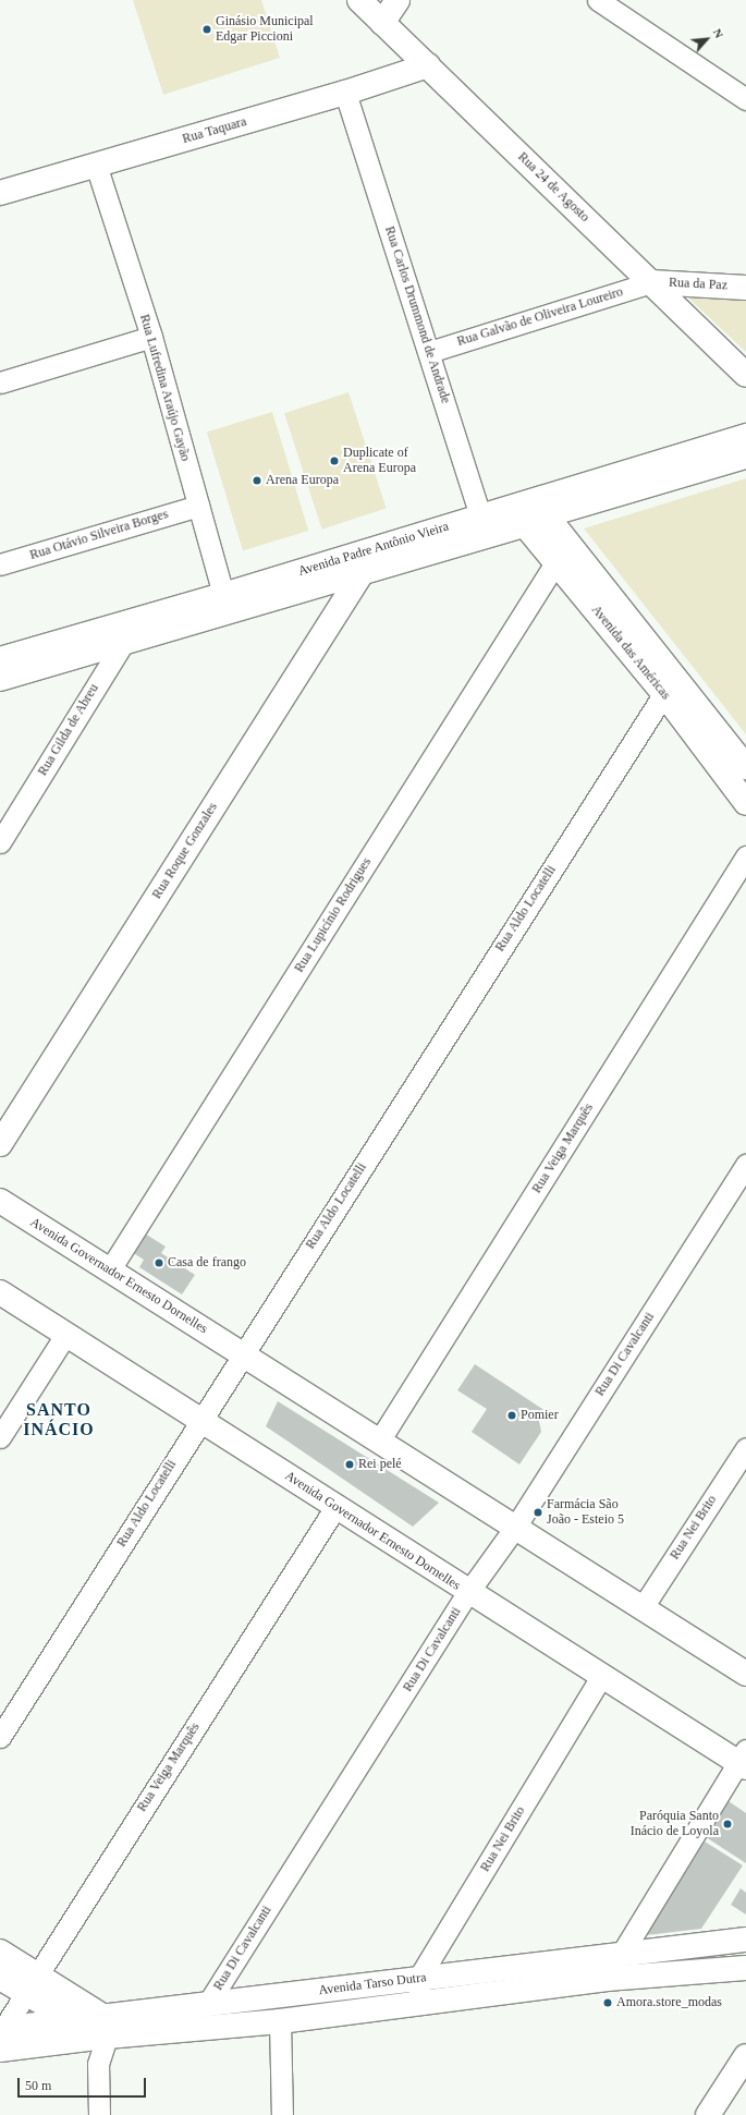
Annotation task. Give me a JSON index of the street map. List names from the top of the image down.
{
  "streets": {
    "street": [
      "Rua Taquara",
      "Rua 24 de Agosto",
      "Rua da Paz",
      "Rua Carlos Drummond de Andrade",
      "Rua Galvão de Oliveira Loureiro",
      "Rua Lufredina Araújo Gayão",
      "Rua Otávio Silveira Borges",
      "Avenida Padre Antônio Vieira",
      "Avenida das Américas",
      "Rua Gilda de Abreu",
      "Rua Roque Gonzales",
      "Rua Aldo Locatelli",
      "Rua Lupicínio Rodrigues",
      "Rua Veiga Marquês",
      "Avenida Governador Ernesto Dornelles",
      "Rua Di Cavalcanti",
      "Rua Nei Brito",
      "Avenida Tarso Dutra"
    ]
  },
  "crossings": [
    ["Rua Taquara", "Rua 24 de Agosto"],
    ["Rua Taquara", "Rua Carlos Drummond de Andrade"],
    ["Rua Taquara", "Rua Lufredina Araújo Gayão"],
    ["Rua 24 de Agosto", "Rua da Paz"],
    ["Rua 24 de Agosto", "Rua Galvão de Oliveira Loureiro"],
    ["Rua da Paz", "Rua Galvão de Oliveira Loureiro"],
    ["Rua Carlos Drummond de Andrade", "Rua Galvão de Oliveira Loureiro"],
    ["Rua Carlos Drummond de Andrade", "Avenida Padre Antônio Vieira"],
    ["Rua Lufredina Araújo Gayão", "Rua Otávio Silveira Borges"],
    ["Rua Lufredina Araújo Gayão", "Avenida Padre Antônio Vieira"],
    ["Avenida Padre Antônio Vieira", "Avenida das Américas"],
    ["Avenida Padre Antônio Vieira", "Rua Gilda de Abreu"],
    ["Avenida Padre Antônio Vieira", "Rua Roque Gonzales"],
    ["Avenida das Américas", "Rua Aldo Locatelli"],
    ["Avenida das Américas", "Rua Lupicínio Rodrigues"],
    ["Rua Aldo Locatelli", "Avenida Governador Ernesto Dornelles"],
    ["Rua Lupicínio Rodrigues", "Avenida Governador Ernesto Dornelles"],
    ["Rua Veiga Marquês", "Avenida Governador Ernesto Dornelles"],
    ["Rua Veiga Marquês", "Avenida Tarso Dutra"],
    ["Avenida Governador Ernesto Dornelles", "Rua Di Cavalcanti"],
    ["Avenida Governador Ernesto Dornelles", "Rua Nei Brito"],
    ["Rua Di Cavalcanti", "Avenida Tarso Dutra"],
    ["Rua Nei Brito", "Avenida Tarso Dutra"]
  ],
  "districts": ["SANTO INÁCIO"],
  "places": [
    "Ginásio Municipal Edgar Piccioni",
    "Duplicate of Arena Europa",
    "Arena Europa",
    "Casa de frango",
    "Pomier",
    "Rei pelé",
    "Farmácia São João - Esteio 5",
    "Paróquia Santo Inácio de Loyola",
    "Amora.store_modas"
  ],
  "scale_bar": "50 m",
  "north": "top right"
}
